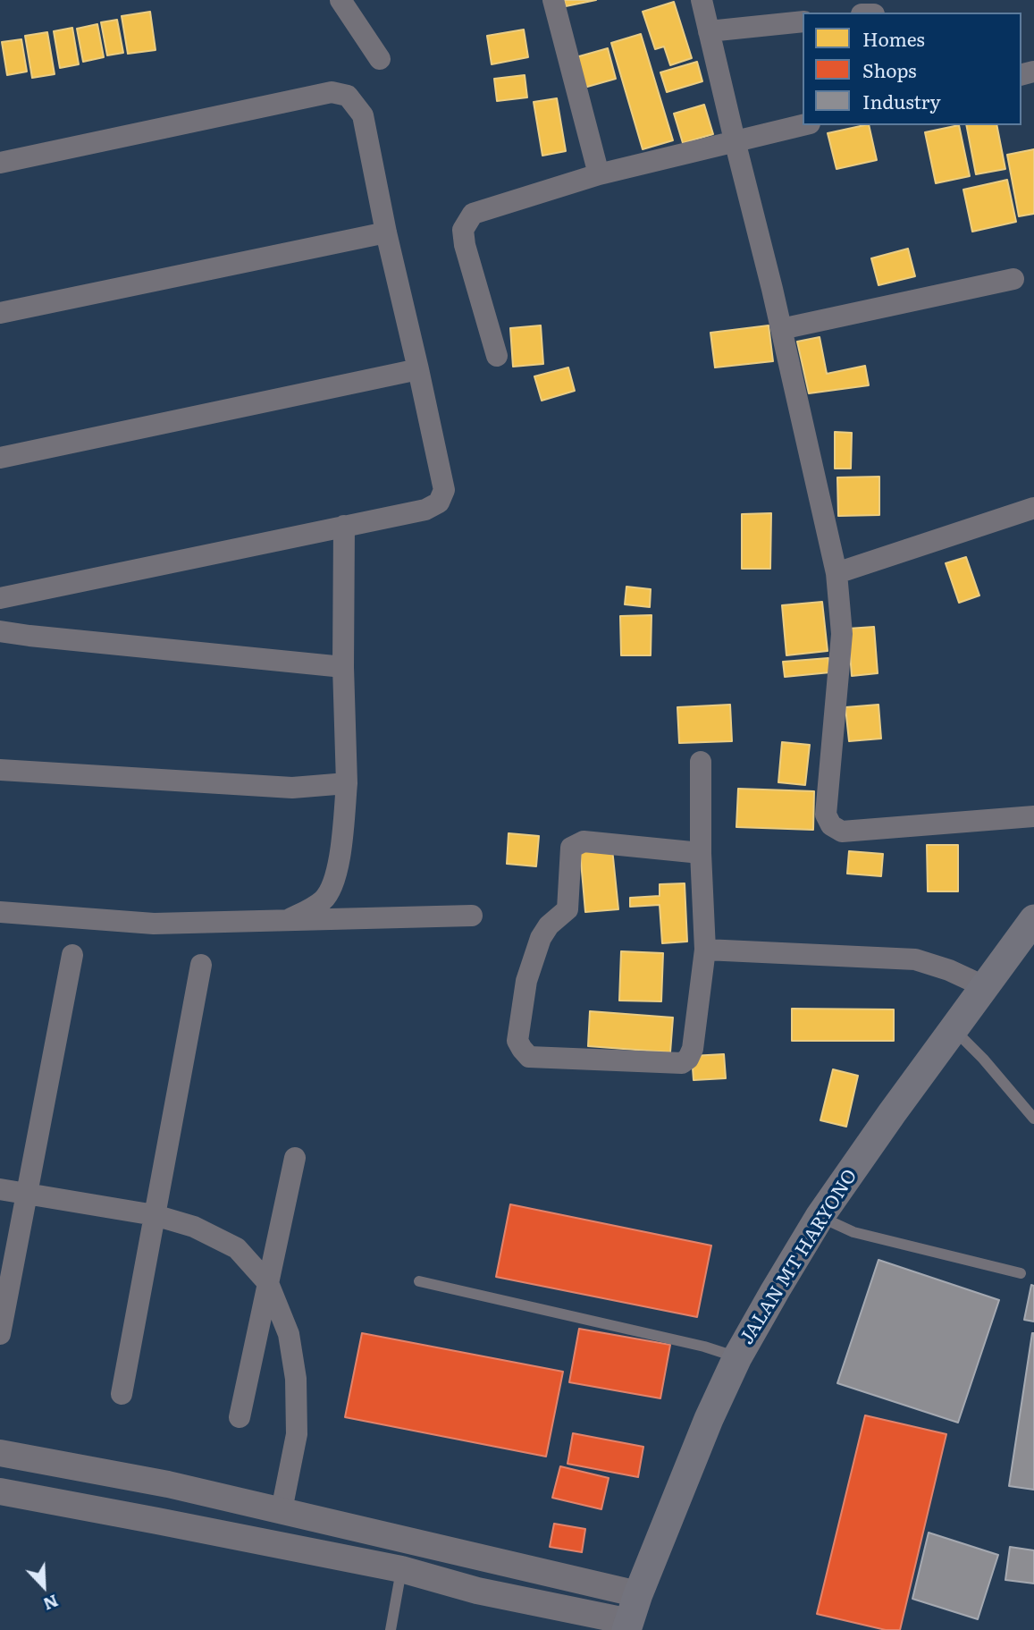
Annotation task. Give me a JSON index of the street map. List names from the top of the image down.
{
  "streets": {
    "main road": ["JALAN MT HARYONO"]
  },
  "legend": ["Homes", "Shops", "Industry"],
  "north": "bottom right"
}
